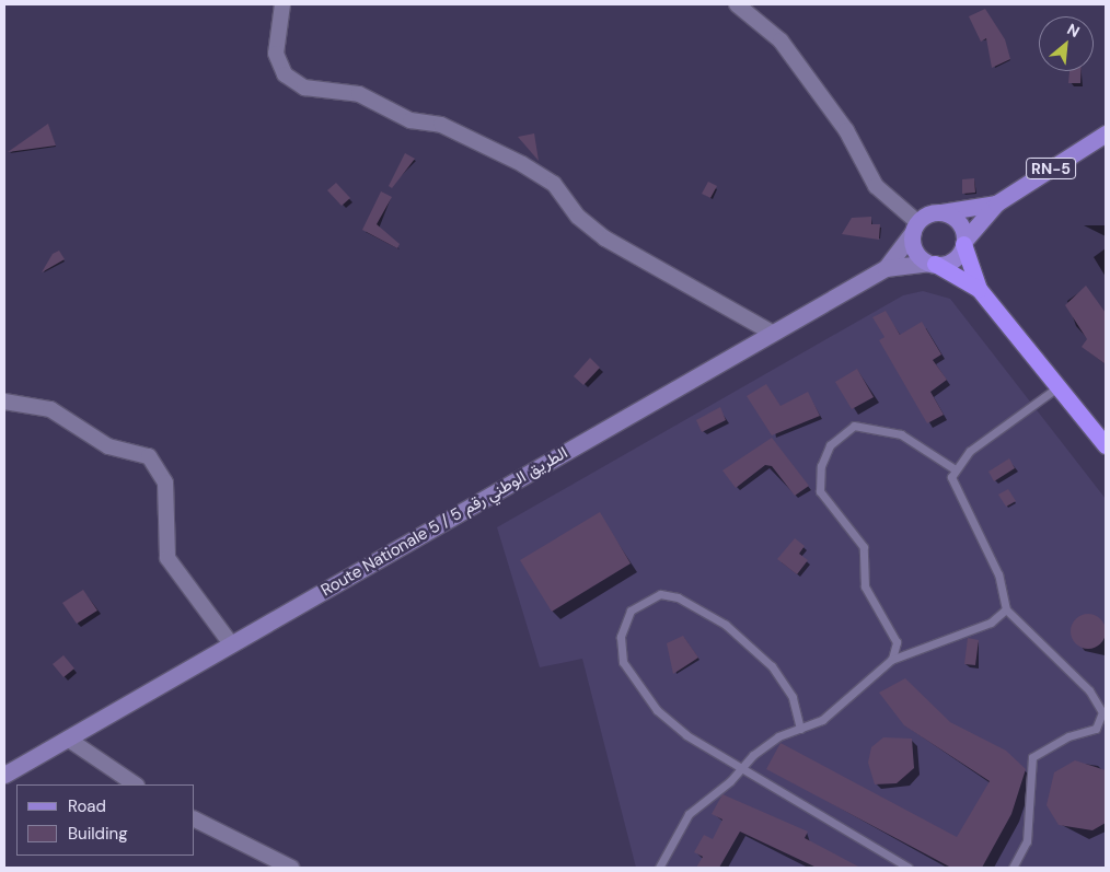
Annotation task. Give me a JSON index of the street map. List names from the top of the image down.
{
  "streets": {
    "main road": ["RN-5", "Route Nationale 5 / الطريق الوطني رقم 5"]
  },
  "legend": ["Road", "Building"],
  "north": "top right"
}
